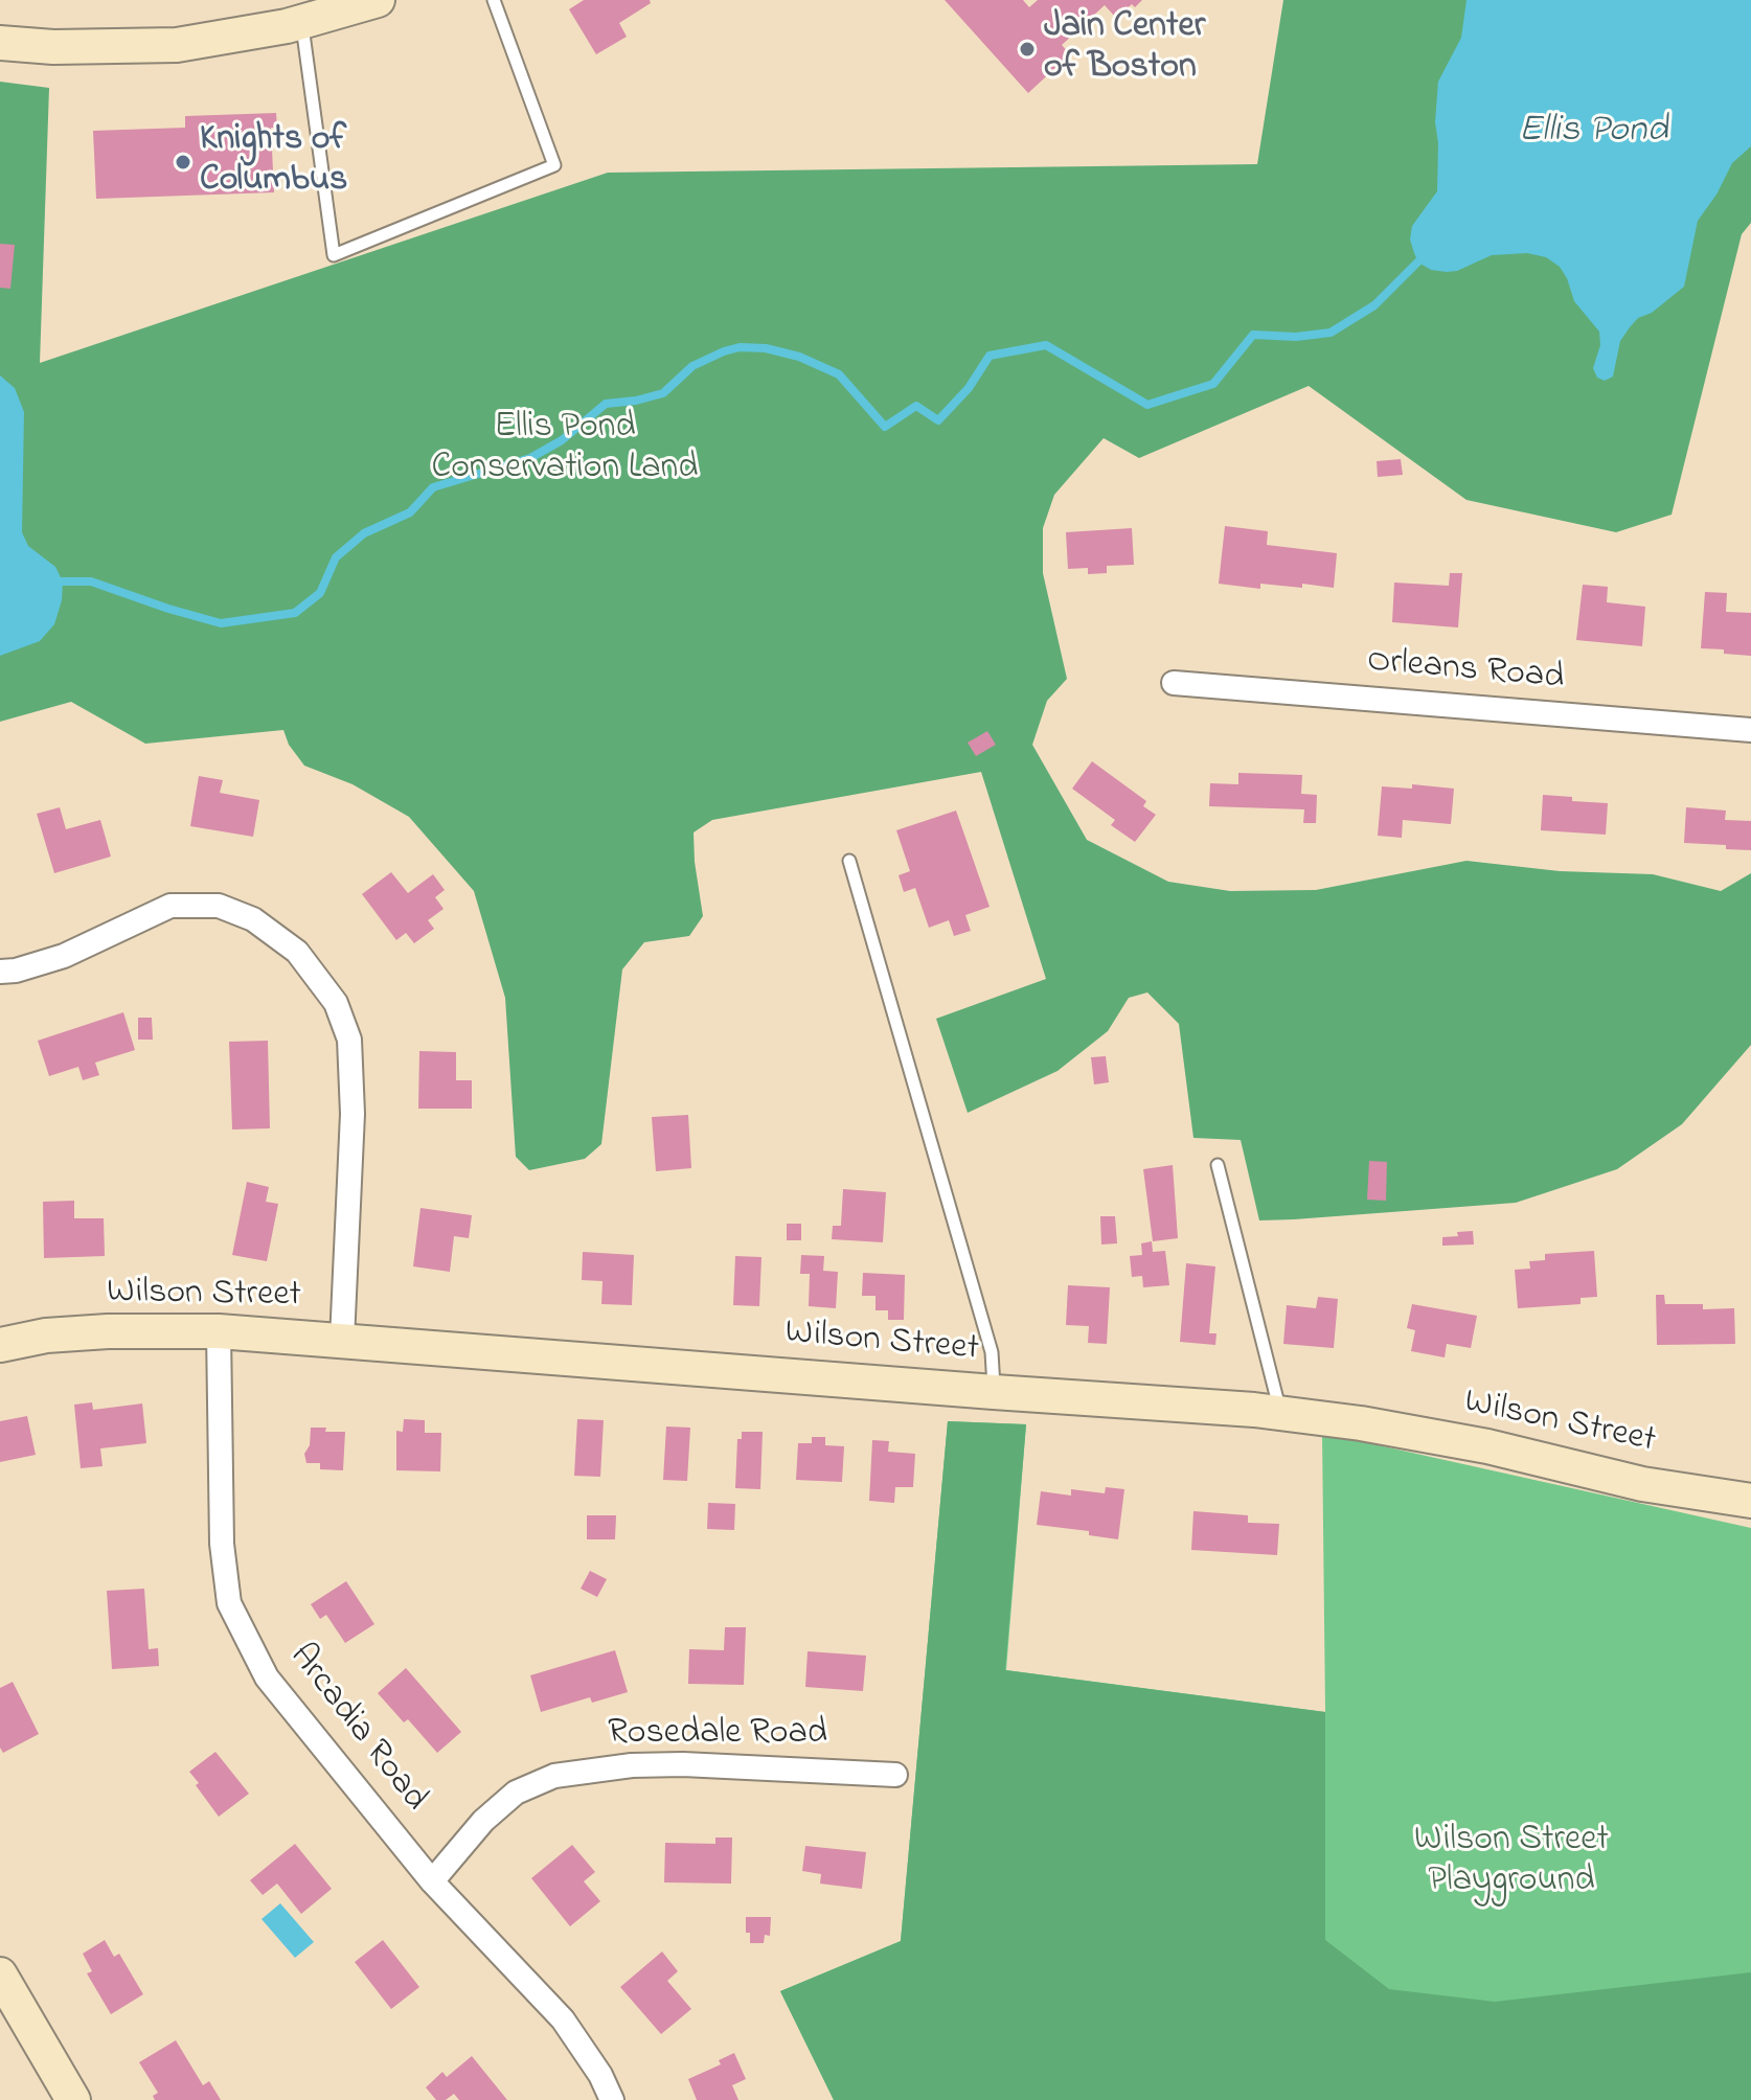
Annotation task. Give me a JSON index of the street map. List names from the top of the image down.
{
  "streets": {
    "street": [
      "Orleans Road",
      "Wilson Street",
      "Arcadia Road",
      "Rosedale Road"
    ]
  },
  "crossings": [
    ["Wilson Street", "Arcadia Road"],
    ["Arcadia Road", "Rosedale Road"]
  ],
  "water": ["Ellis Pond"],
  "parks": ["Ellis Pond Conservation Land", "Wilson Street Playground"],
  "places": ["Jain Center of Boston", "Knights of Columbus"]
}
